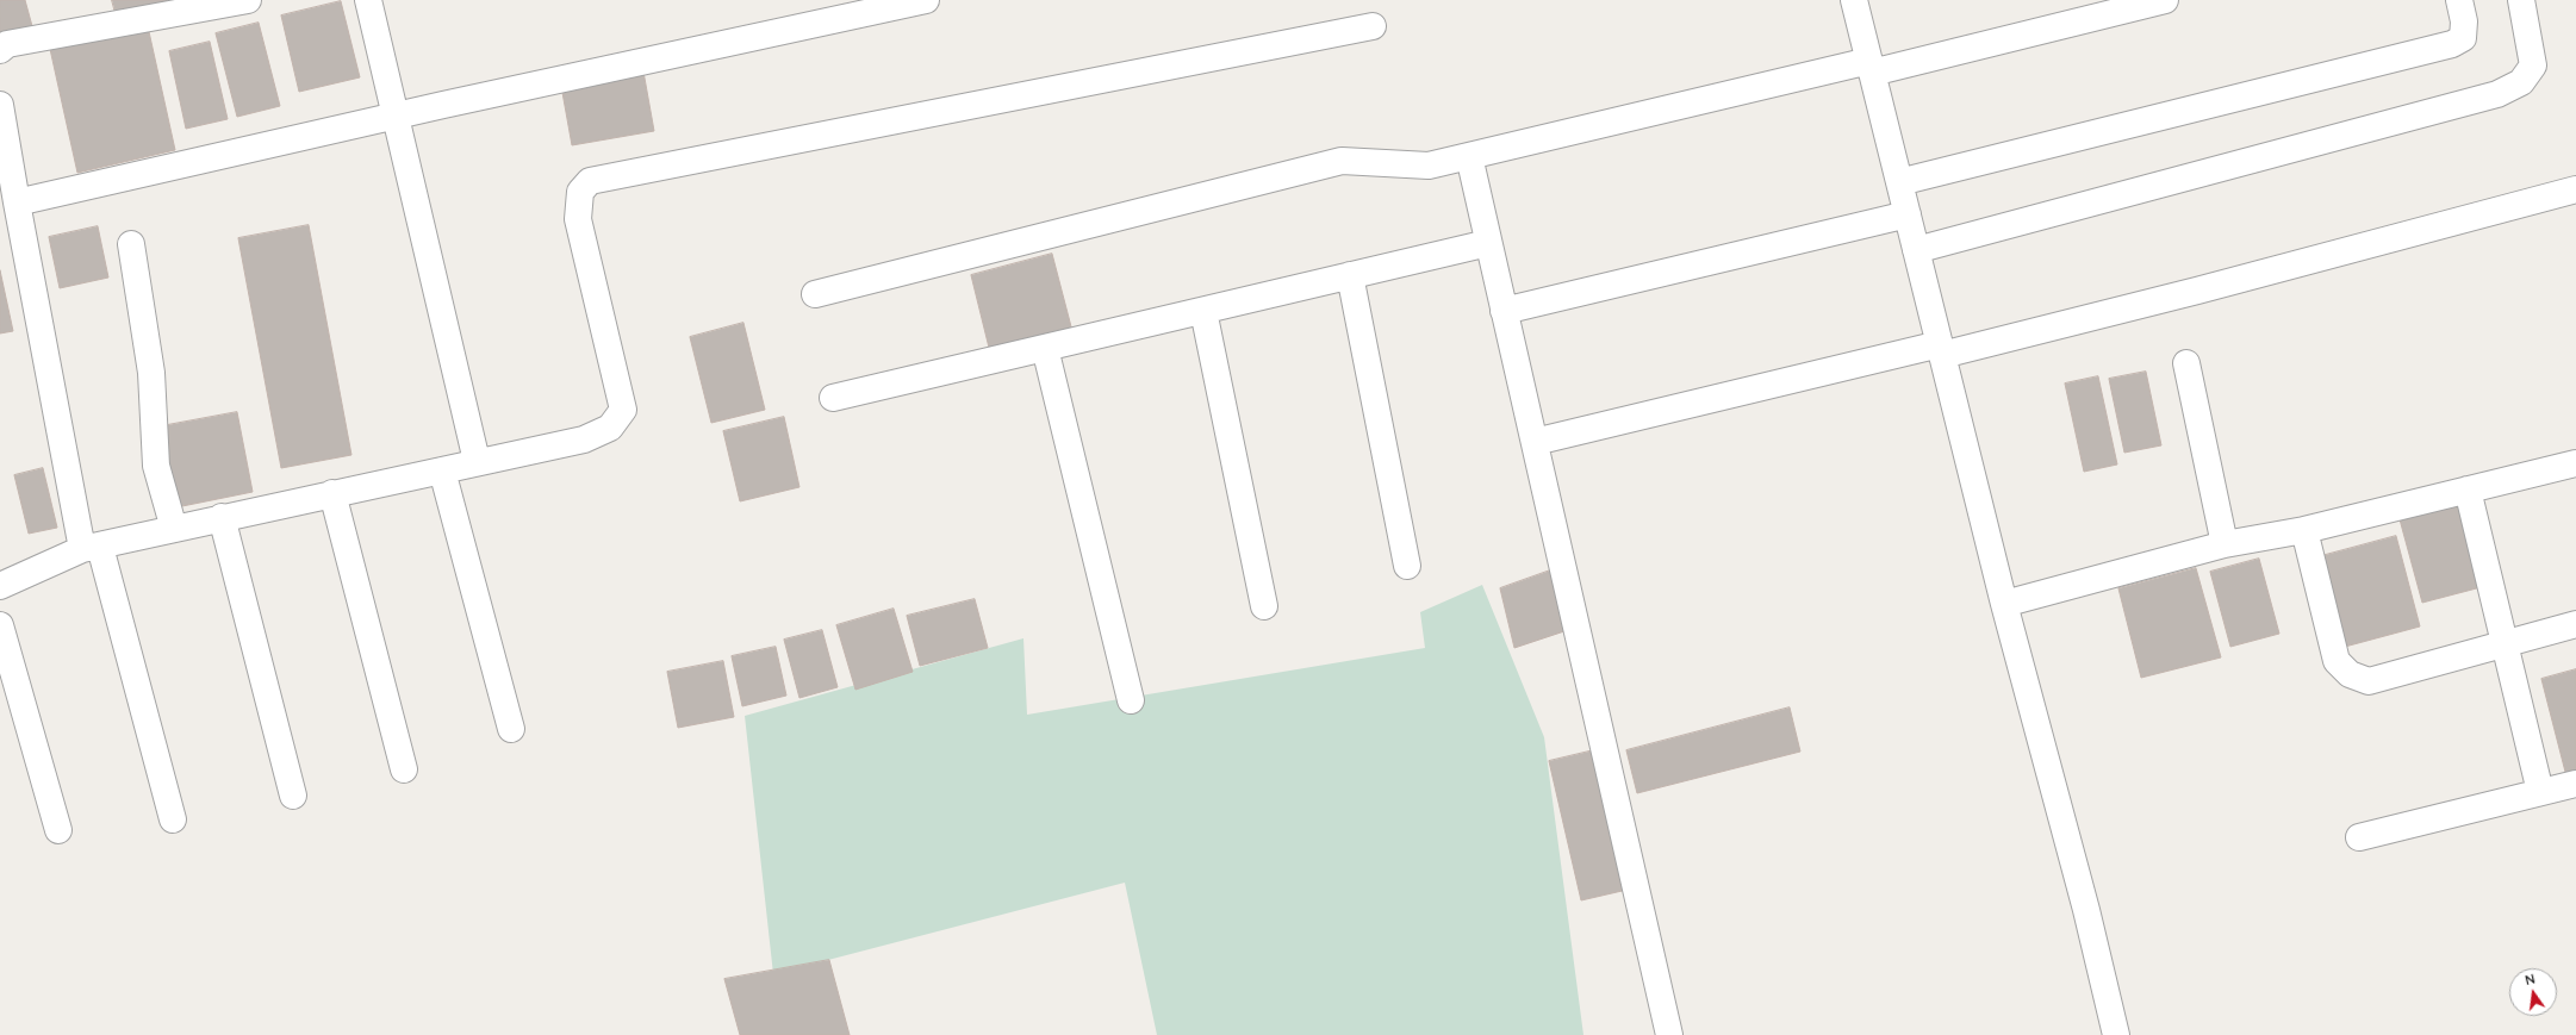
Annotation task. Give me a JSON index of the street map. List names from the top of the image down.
{
  "north": "top"
}
